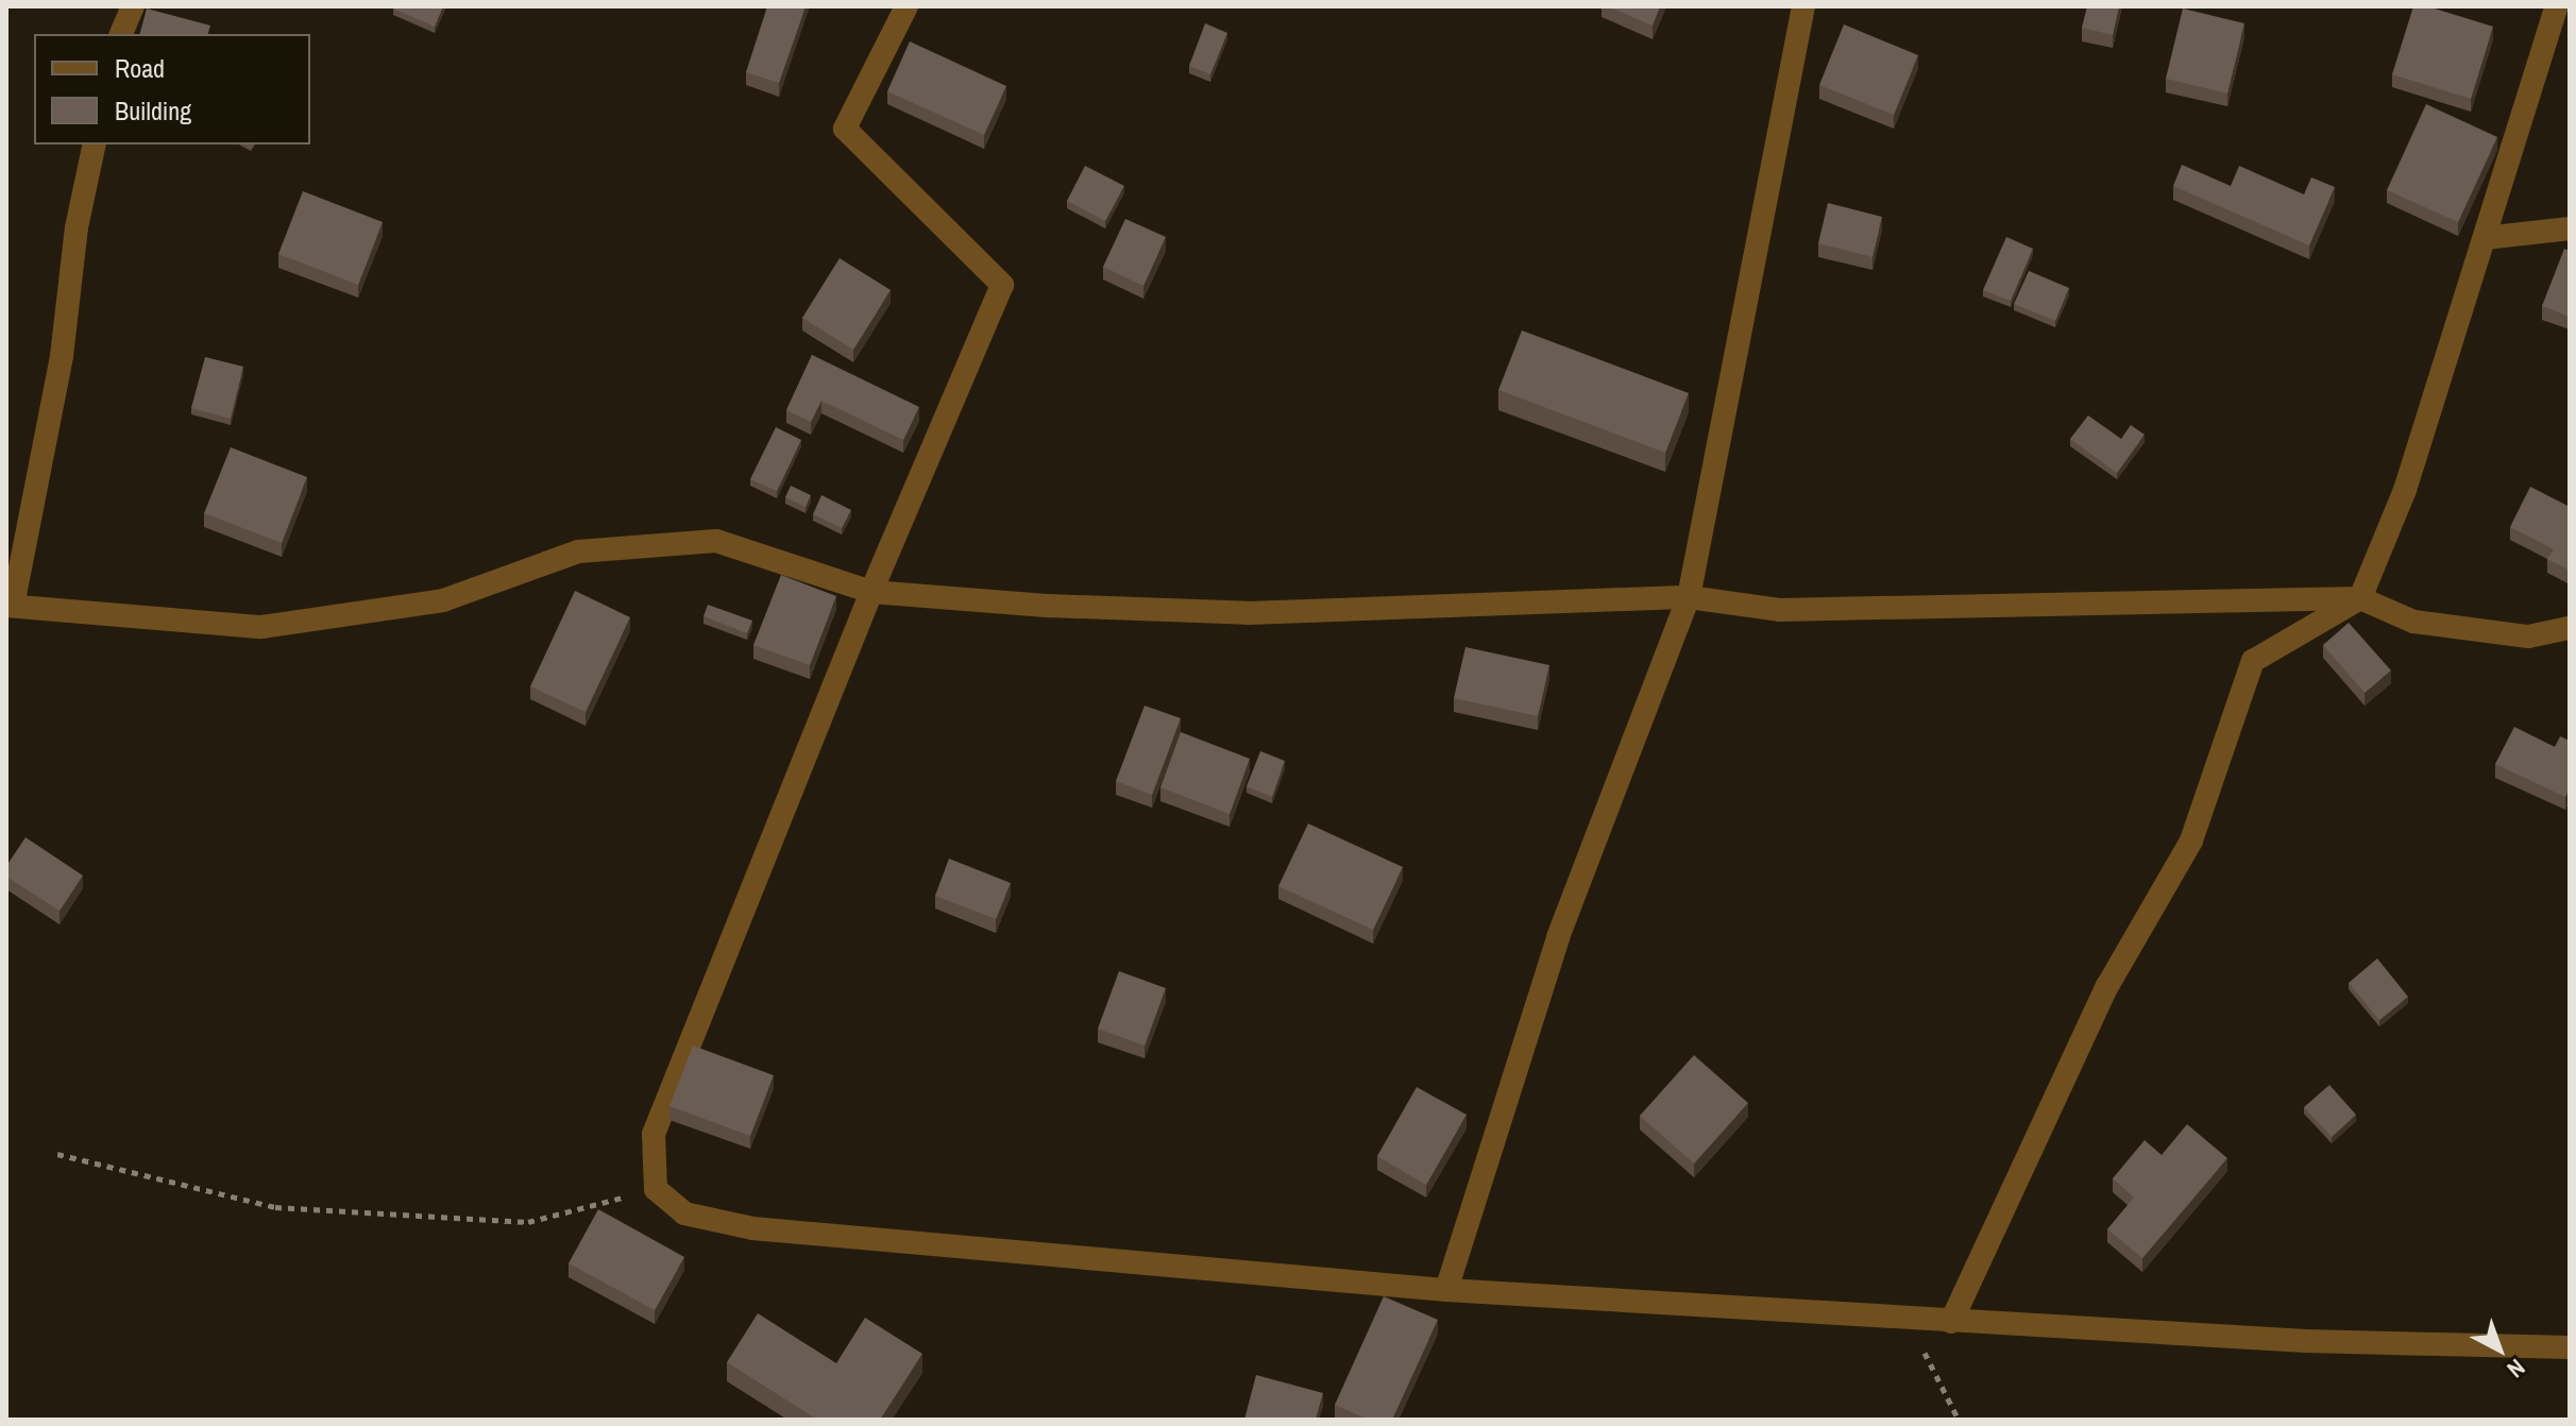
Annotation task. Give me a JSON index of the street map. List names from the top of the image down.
{
  "legend": ["Road", "Building"],
  "north": "bottom right"
}
